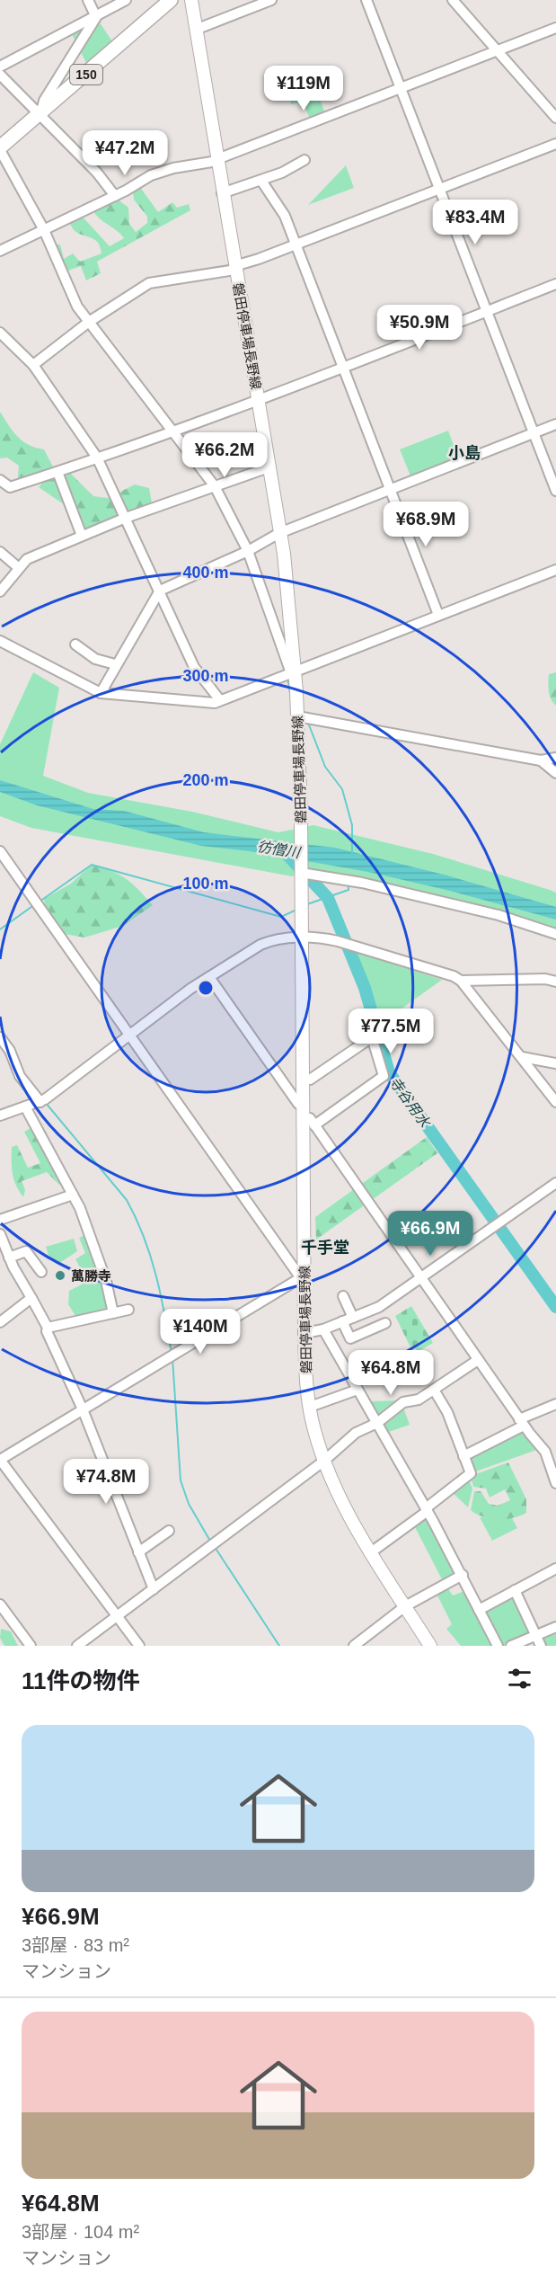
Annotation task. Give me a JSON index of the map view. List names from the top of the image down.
{
  "streets": {
    "highway": ["150"],
    "main road": ["磐田停車場長野線"]
  },
  "districts": ["小島", "千手堂"],
  "water": ["彷僧川", "寺谷用水"],
  "places": ["萬勝寺"],
  "page": {
    "price": [
      "¥119M",
      "¥47.2M",
      "¥83.4M",
      "¥50.9M",
      "¥66.2M",
      "¥68.9M",
      "¥77.5M",
      "¥66.9M",
      "¥140M",
      "¥64.8M",
      "¥74.8M"
    ],
    "heading": "11件の物件",
    "list": [
      {
        "name": "¥66.9M",
        "note": "3部屋 · 83 m² · マンション"
      },
      {
        "name": "¥64.8M",
        "note": "3部屋 · 104 m² · マンション"
      }
    ]
  },
  "rings": [
    "400 m",
    "300 m",
    "200 m",
    "100 m"
  ]
}
